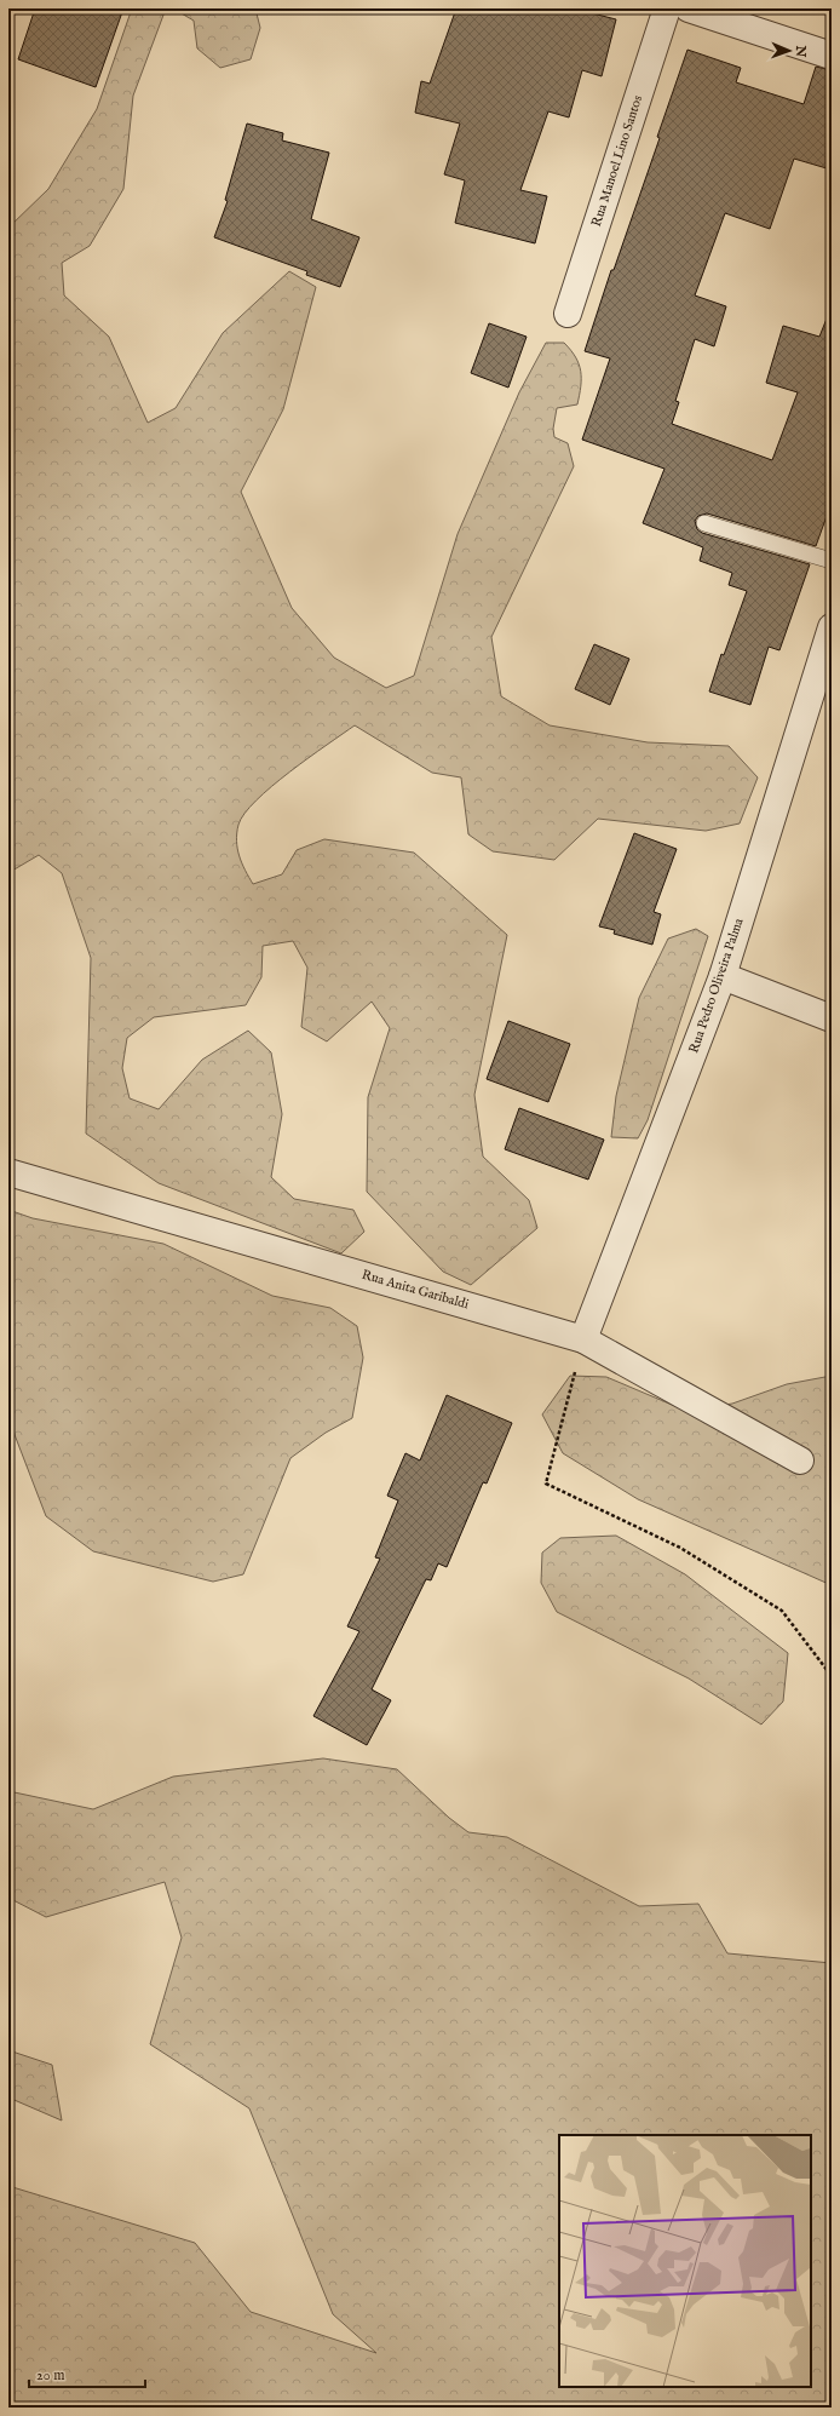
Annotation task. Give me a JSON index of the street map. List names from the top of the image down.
{
  "streets": {
    "street": ["Rua Manoel Lino Santos", "Rua Pedro Oliveira Palma", "Rua Anita Garibaldi"]
  },
  "crossings": [
    ["Rua Pedro Oliveira Palma", "Rua Anita Garibaldi"]
  ],
  "scale_bar": "20 m",
  "north": "right"
}
